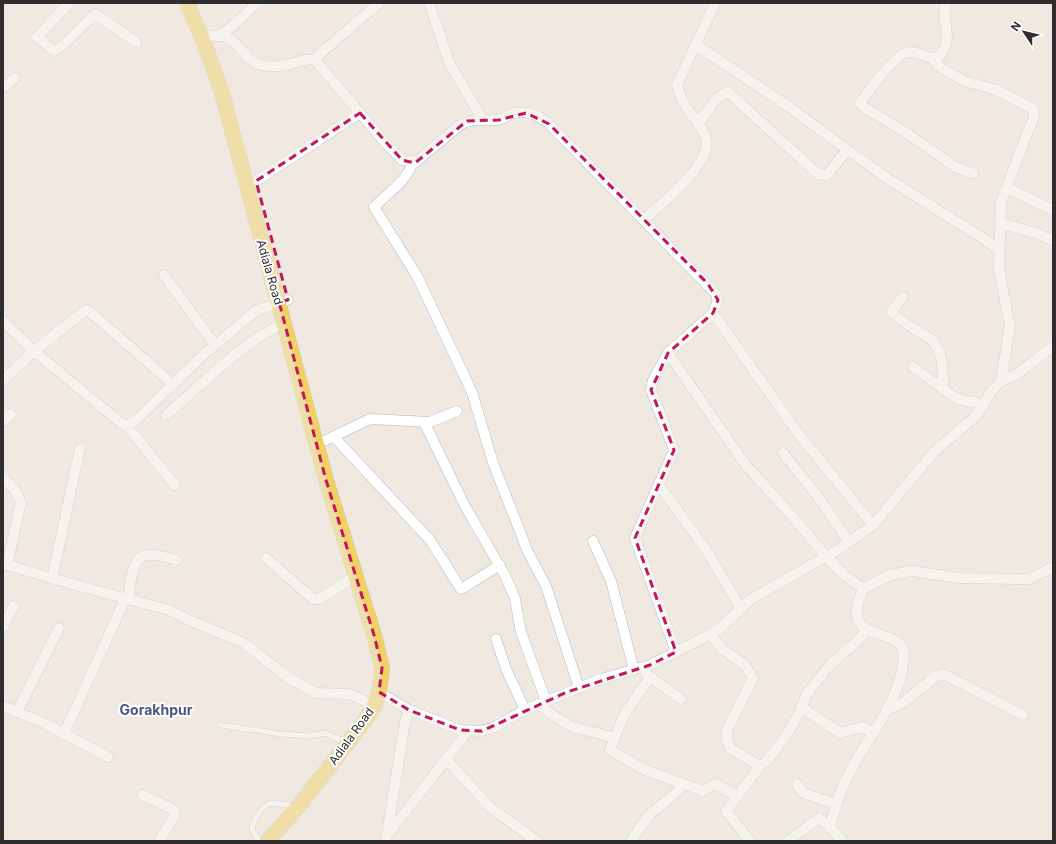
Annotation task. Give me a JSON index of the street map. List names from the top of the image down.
{
  "streets": {
    "main road": ["Adiala Road"]
  },
  "districts": ["Gorakhpur"],
  "north": "top left"
}
